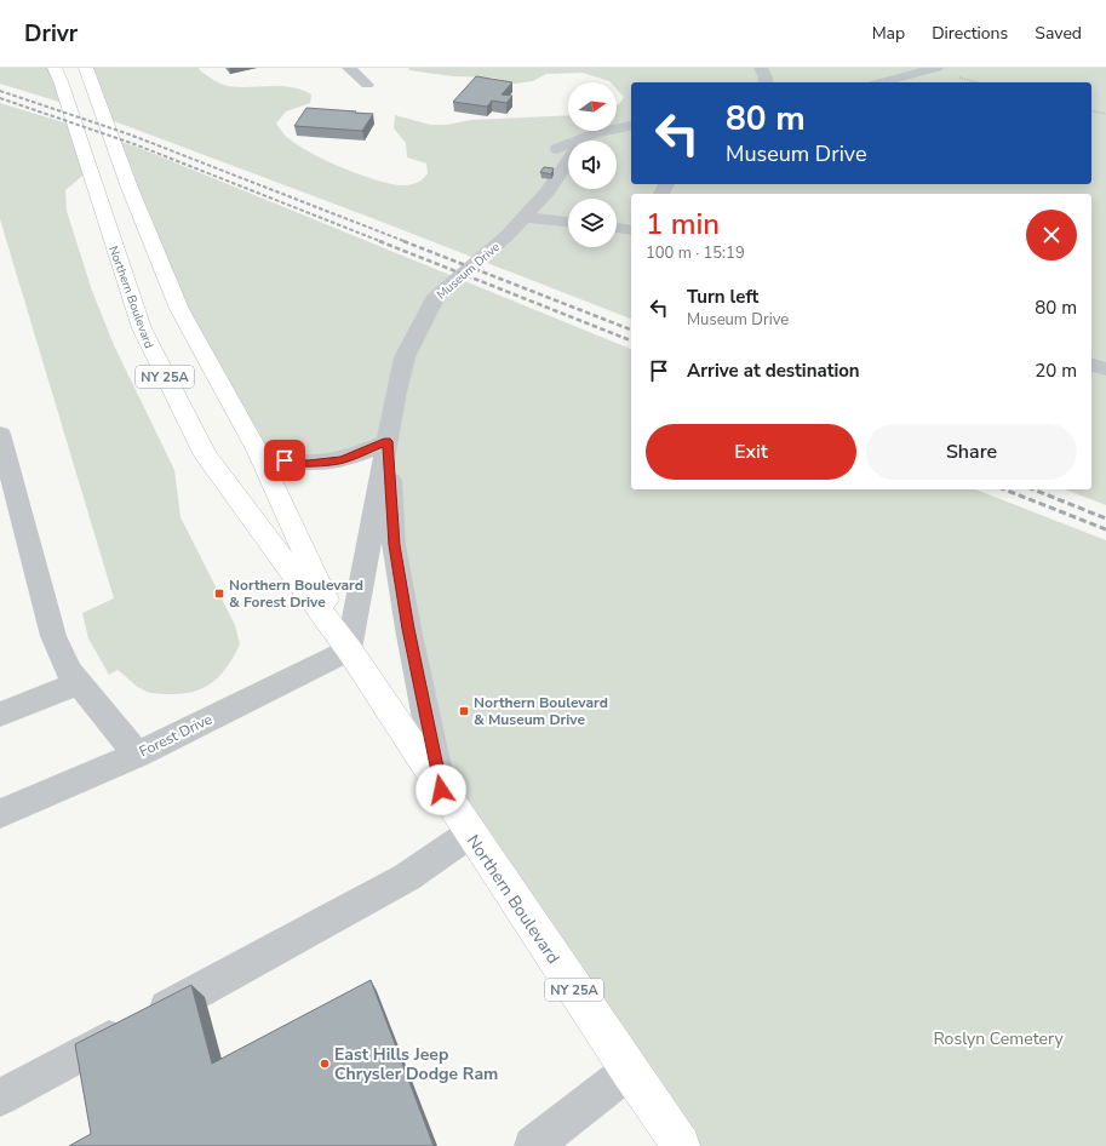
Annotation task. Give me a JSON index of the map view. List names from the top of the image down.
{
  "streets": {
    "main road": ["Northern Boulevard", "NY 25A"],
    "street": ["Museum Drive", "Forest Drive"]
  },
  "crossings": [
    ["Museum Drive", "Northern Boulevard"],
    ["Museum Drive", "Forest Drive"],
    ["Northern Boulevard", "Forest Drive"]
  ],
  "parks": ["Roslyn Cemetery"],
  "places": {
    "transit": ["Northern Boulevard & Forest Drive", "Northern Boulevard & Museum Drive"],
    "other": ["East Hills Jeep Chrysler Dodge Ram"]
  },
  "north": "right",
  "page": {
    "header": "Drivr",
    "nav": ["Map", "Directions", "Saved"],
    "turn": ["80 m", "Museum Drive"],
    "heading": ["1 min", "100 m · 15:19"],
    "list": [
      {
        "name": "Turn left",
        "note": "Museum Drive",
        "value": "80 m"
      },
      {
        "name": "Arrive at destination",
        "value": "20 m"
      }
    ],
    "buttons": ["Exit", "Share"]
  }
}
